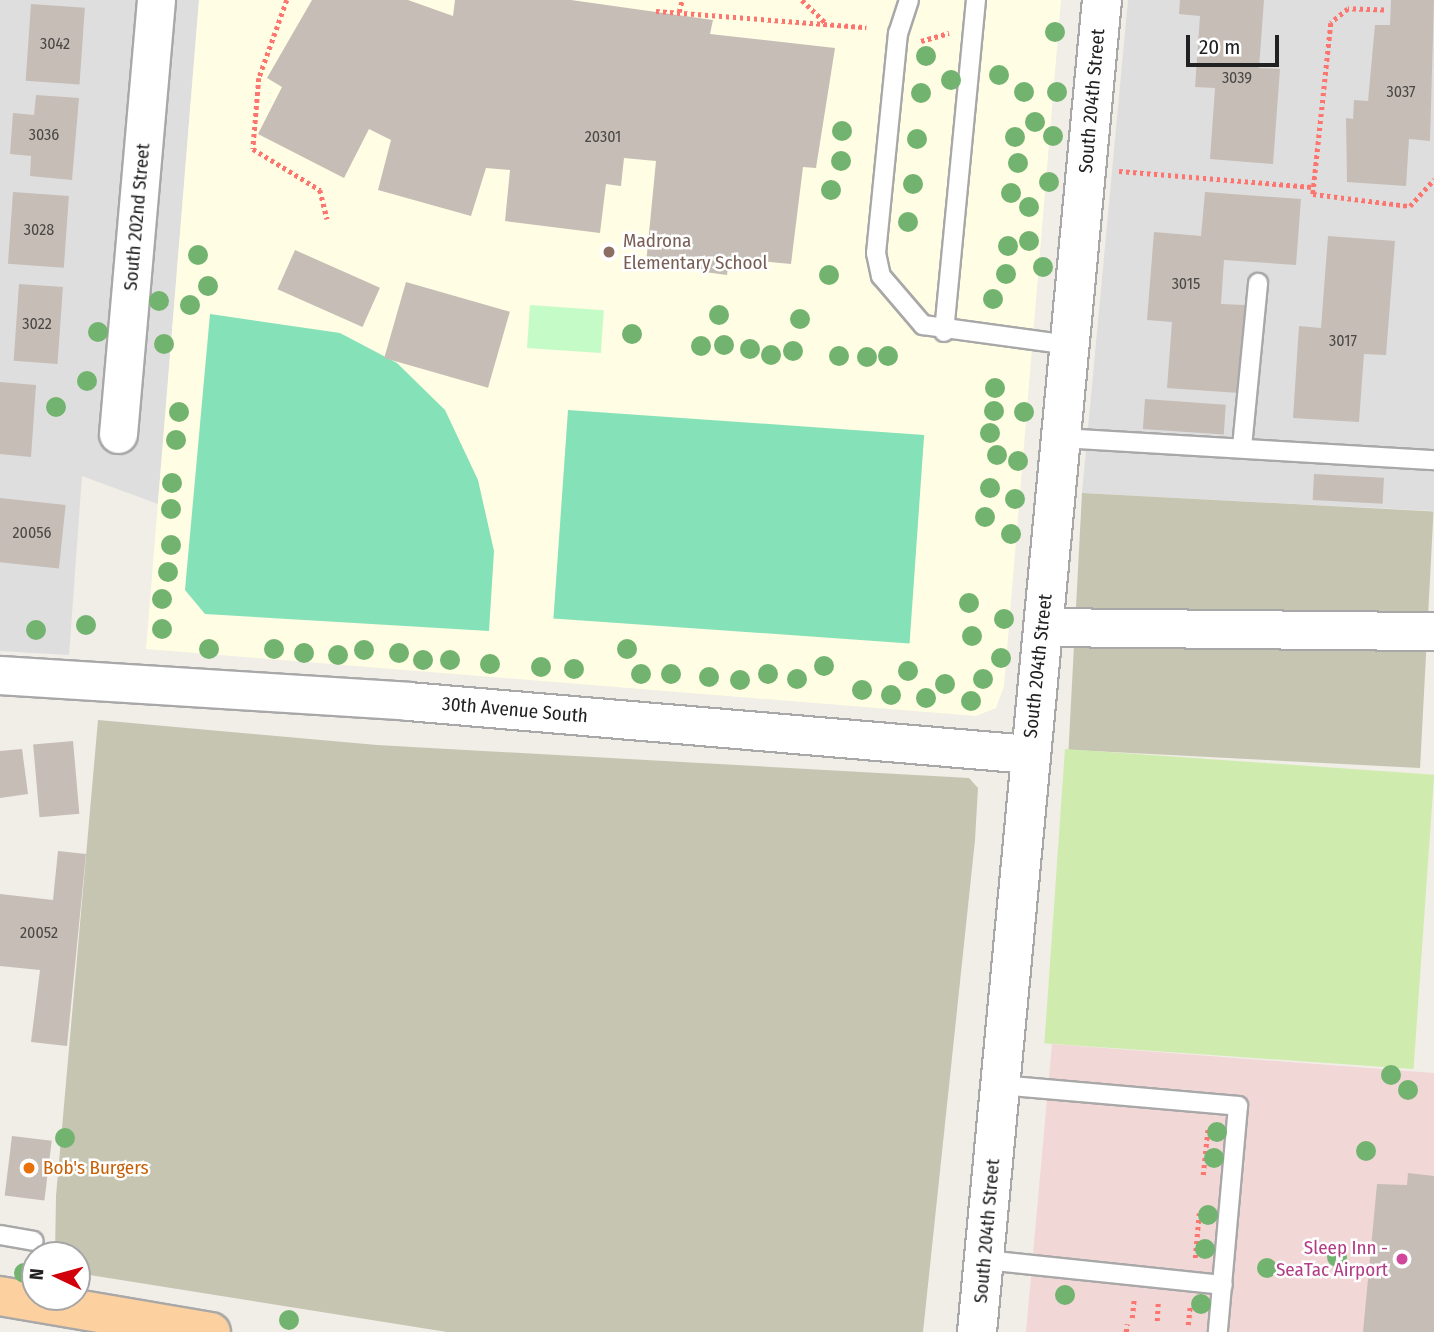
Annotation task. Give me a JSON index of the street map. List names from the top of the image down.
{
  "streets": {
    "street": ["South 204th Street", "South 202nd Street", "30th Avenue South"]
  },
  "crossings": [
    ["South 204th Street", "30th Avenue South"]
  ],
  "places": ["Madrona Elementary School", "Bob's Burgers", "Sleep Inn - SeaTac Airport"],
  "house_numbers": [
    "3042",
    "3039",
    "3037",
    "3036",
    "20301",
    "3028",
    "3015",
    "3022",
    "3017",
    "20056",
    "20052"
  ],
  "scale_bar": "20 m",
  "north": "left"
}
